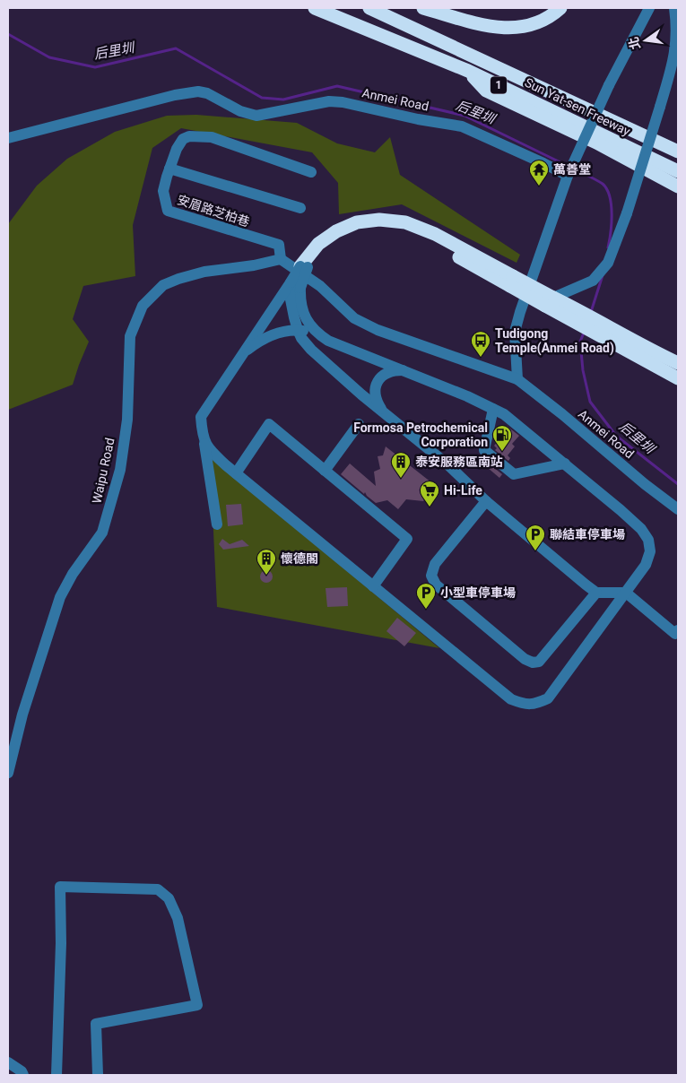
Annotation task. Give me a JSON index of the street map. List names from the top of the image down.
{
  "streets": {
    "highway": ["1", "Sun Yat-sen Freeway"],
    "street": ["Anmei Road", "安眉路芝柏巷", "Waipu Road"]
  },
  "crossings": [
    ["Anmei Road", "安眉路芝柏巷"],
    ["Anmei Road", "Waipu Road"],
    ["安眉路芝柏巷", "Waipu Road"]
  ],
  "water": ["后里圳"],
  "places": {
    "temple": ["萬善堂"],
    "bus stop": ["Tudigong Temple(Anmei Road)"],
    "fuel station": ["Formosa Petrochemical Corporation"],
    "building": ["泰安服務區南站", "懷德閣"],
    "supermarket": ["Hi-Life"],
    "parking": ["聯結車停車場", "小型車停車場"]
  },
  "north": "left"
}
